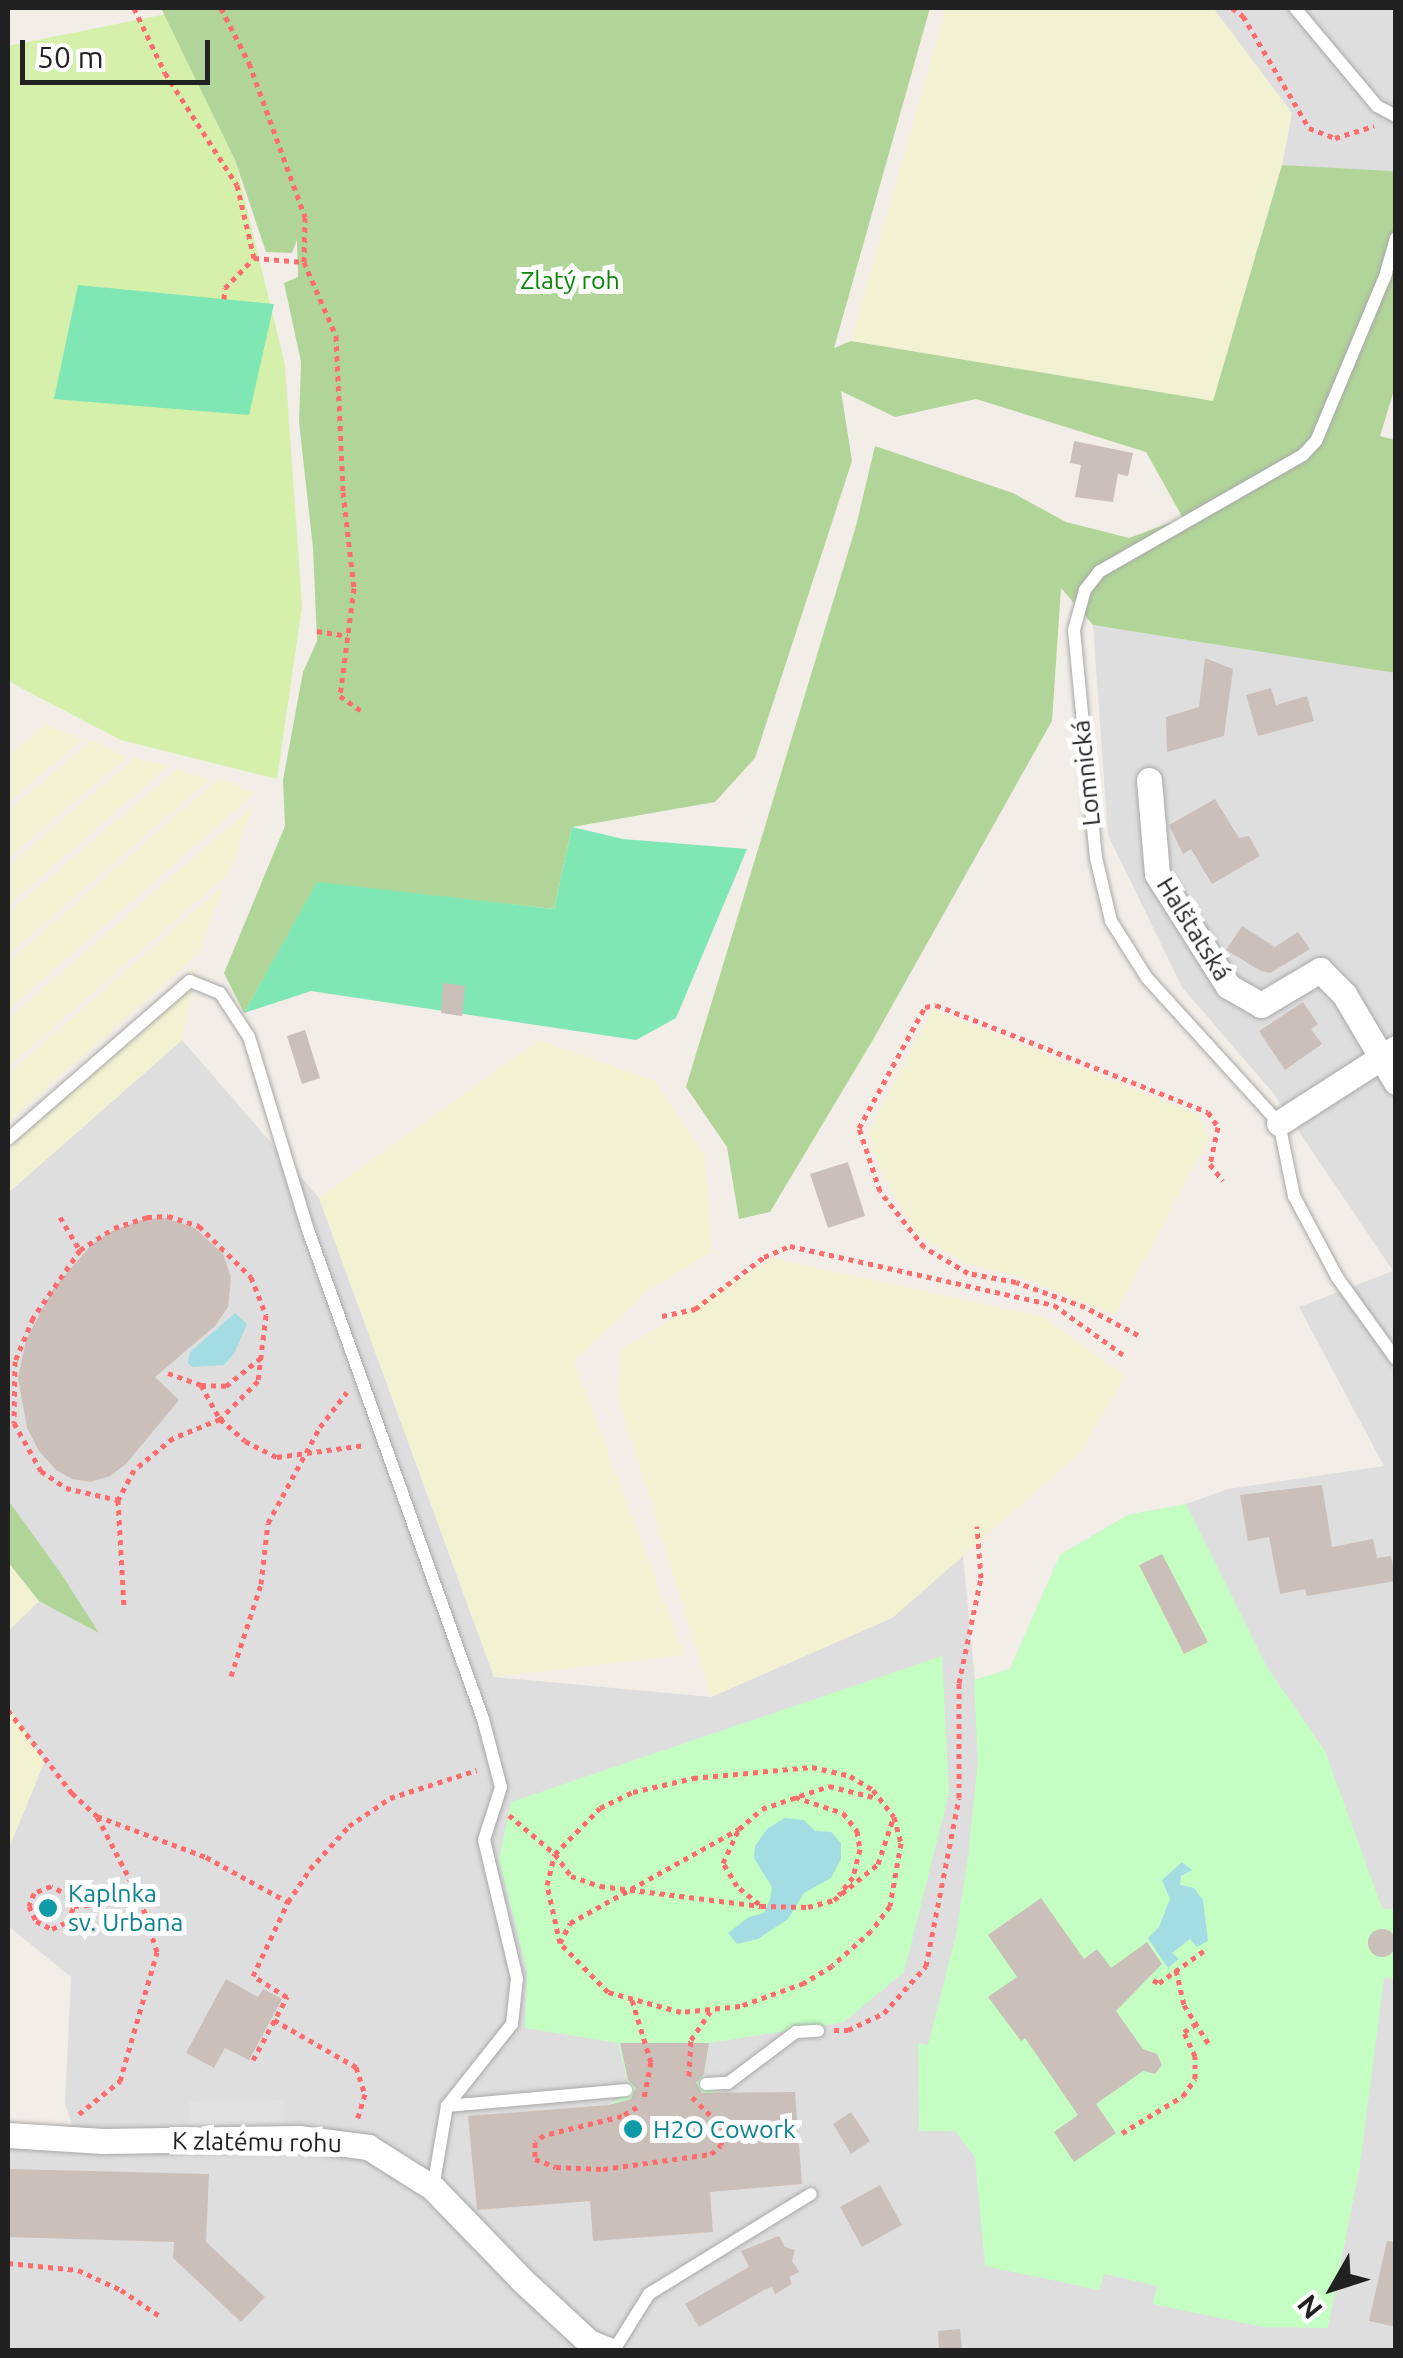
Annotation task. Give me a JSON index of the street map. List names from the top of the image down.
{
  "streets": {
    "street": ["Halštatská", "K zlatému rohu"],
    "lane": ["Lomnická"]
  },
  "parks": ["Zlatý roh"],
  "places": ["Kaplnka sv. Urbana", "H2O Cowork"],
  "scale_bar": "50 m",
  "north": "bottom left"
}
